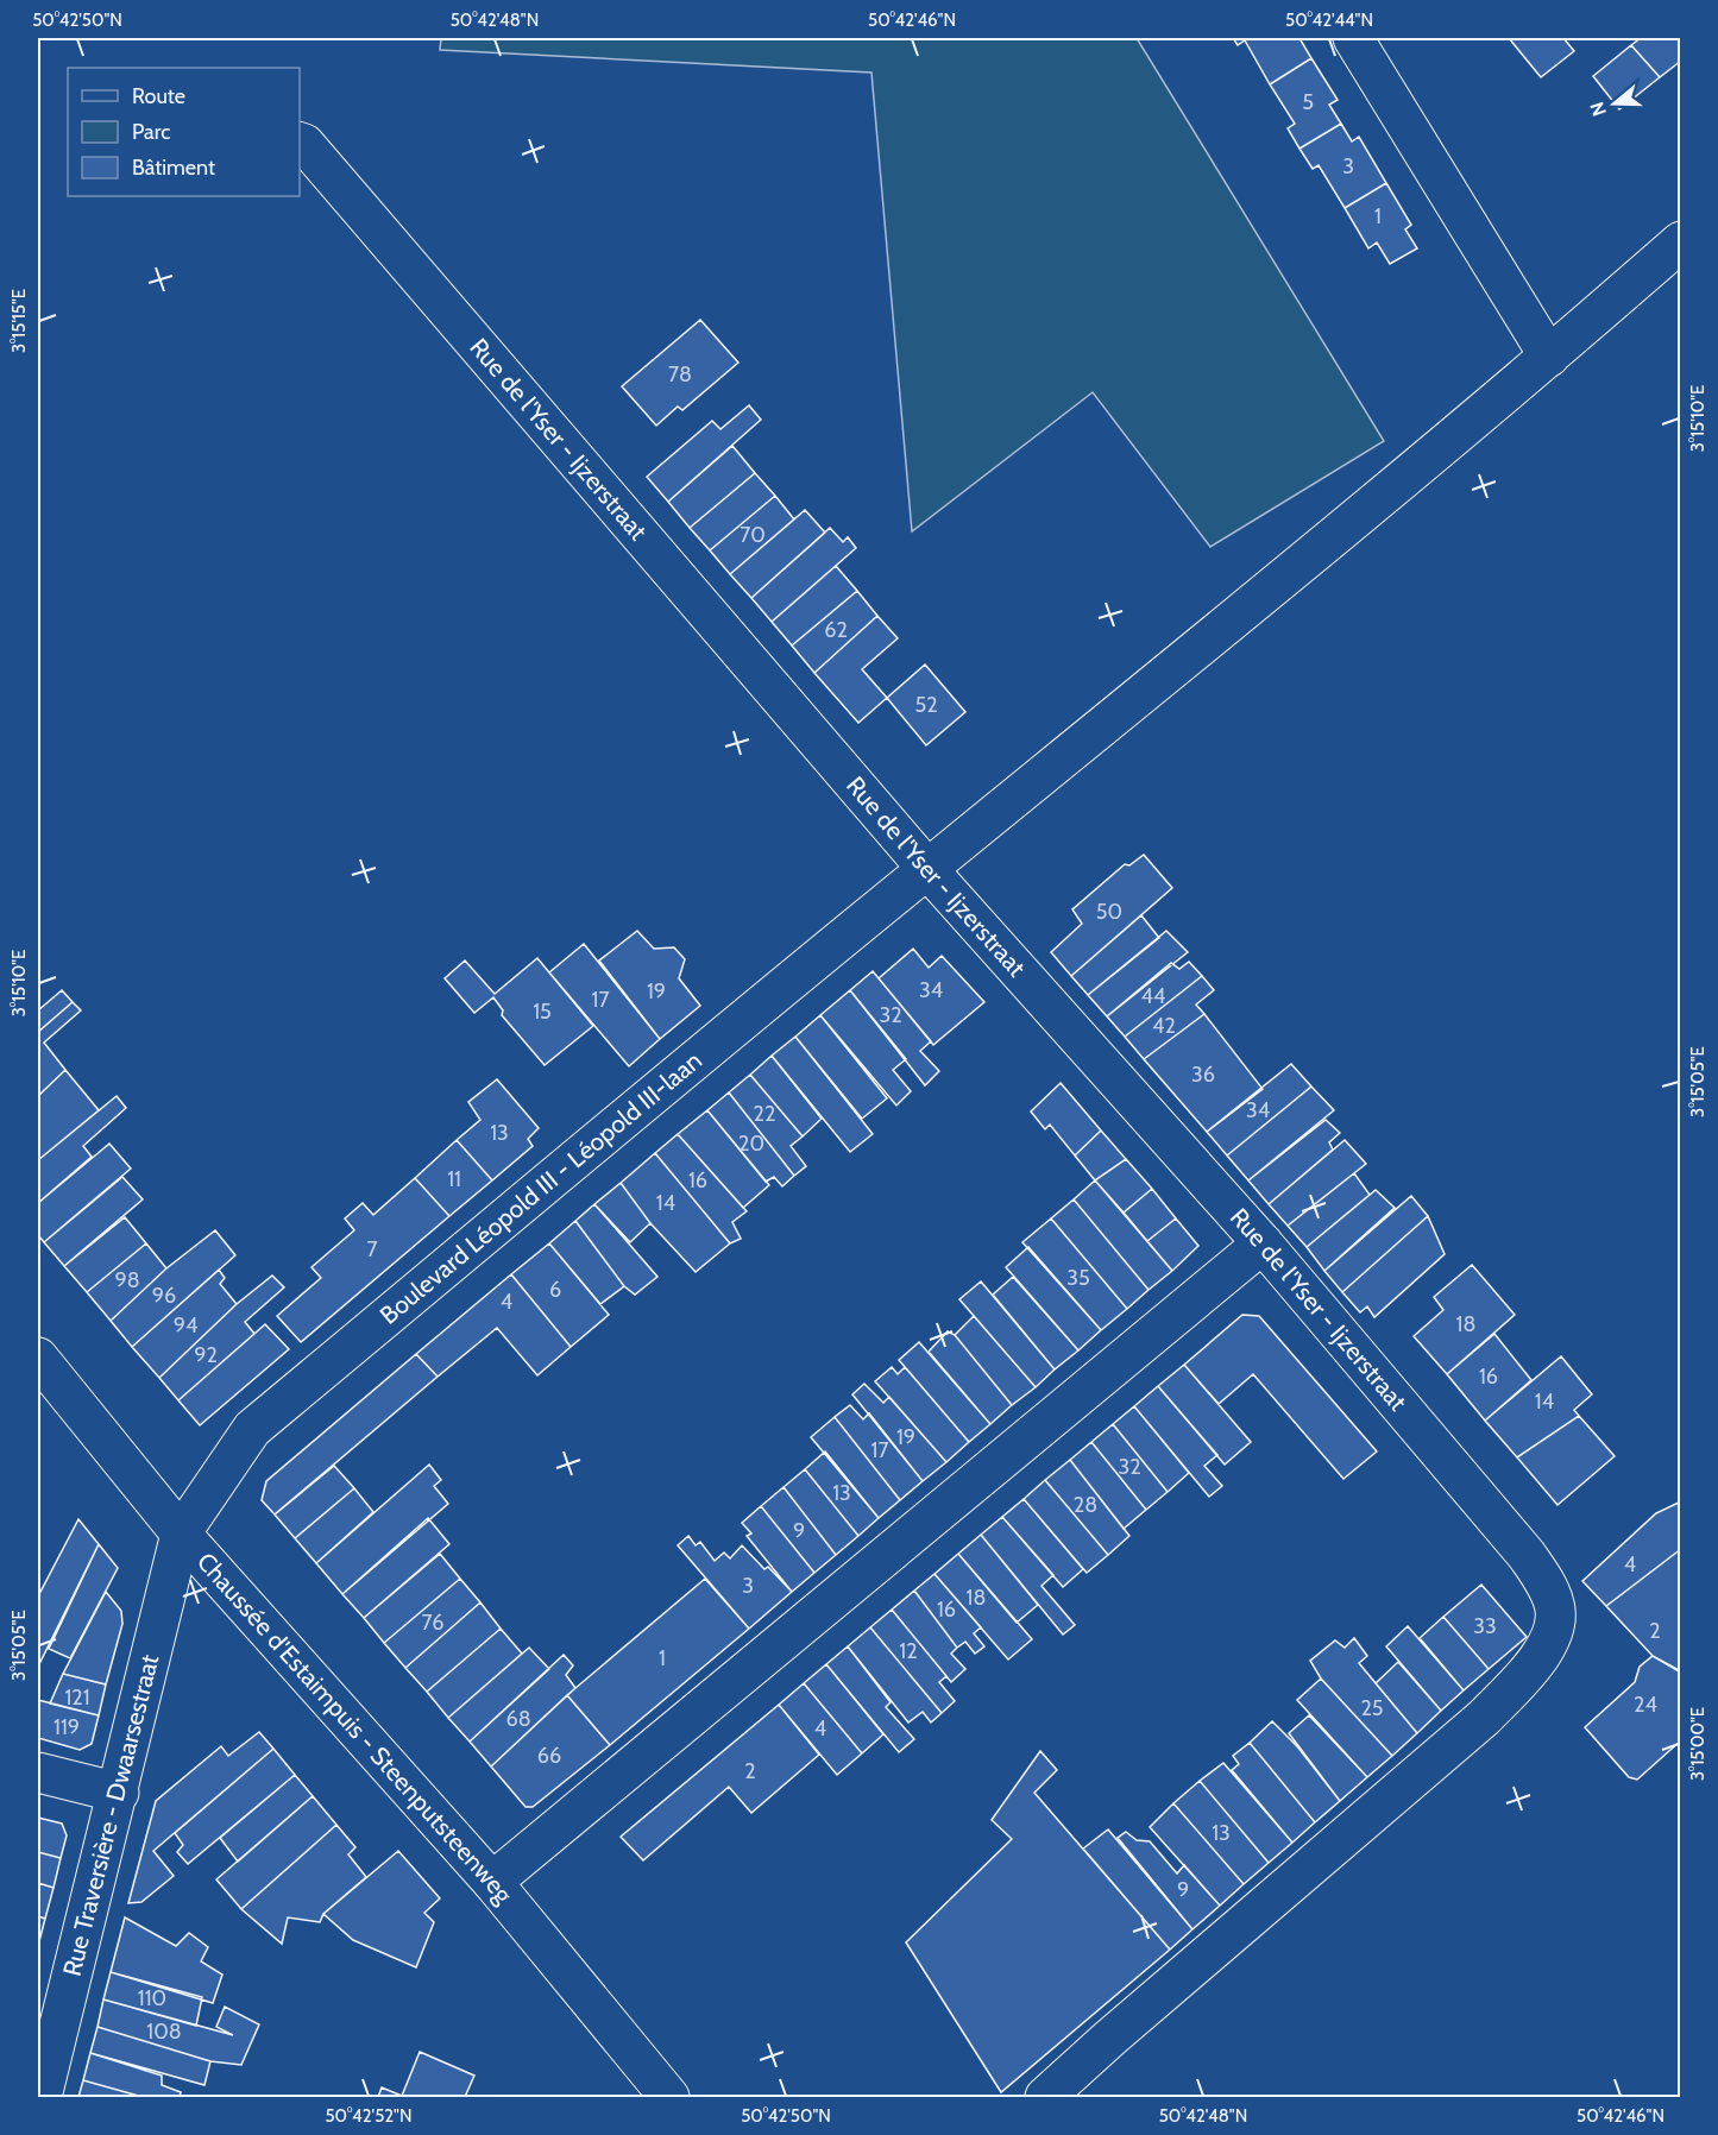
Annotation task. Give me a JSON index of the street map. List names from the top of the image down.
{
  "streets": {
    "street": [
      "Rue de l'Yser - Ijzerstraat",
      "Boulevard Léopold III - Léopold III-laan",
      "Chaussée d'Estaimpuis - Steenputsteenweg",
      "Rue Traversière - Dwaarsestraat"
    ]
  },
  "crossings": [
    ["Rue de l'Yser - Ijzerstraat", "Boulevard Léopold III - Léopold III-laan"],
    ["Boulevard Léopold III - Léopold III-laan", "Chaussée d'Estaimpuis - Steenputsteenweg"],
    ["Boulevard Léopold III - Léopold III-laan", "Rue Traversière - Dwaarsestraat"],
    ["Chaussée d'Estaimpuis - Steenputsteenweg", "Rue Traversière - Dwaarsestraat"]
  ],
  "house_numbers": [
    "5",
    "3",
    "1",
    "78",
    "70",
    "62",
    "52",
    "50",
    "34",
    "19",
    "44",
    "17",
    "15",
    "32",
    "42",
    "36",
    "34",
    "22",
    "13",
    "20",
    "11",
    "16",
    "14",
    "7",
    "35",
    "98",
    "6",
    "96",
    "4",
    "18",
    "94",
    "92",
    "16",
    "14",
    "19",
    "17",
    "32",
    "13",
    "28",
    "9",
    "4",
    "3",
    "18",
    "16",
    "76",
    "33",
    "2",
    "12",
    "1",
    "121",
    "24",
    "25",
    "68",
    "119",
    "4",
    "66",
    "2",
    "13",
    "9",
    "110",
    "108"
  ],
  "legend": ["Route", "Parc", "Bâtiment"],
  "north": "left",
  "coordinates": [
    "50°42'50\"N",
    "50°42'48\"N",
    "50°42'46\"N",
    "50°42'44\"N",
    "3°15'15\"E",
    "3°15'10\"E",
    "3°15'05\"E",
    "3°15'00\"E",
    "50°42'52\"N"
  ]
}
